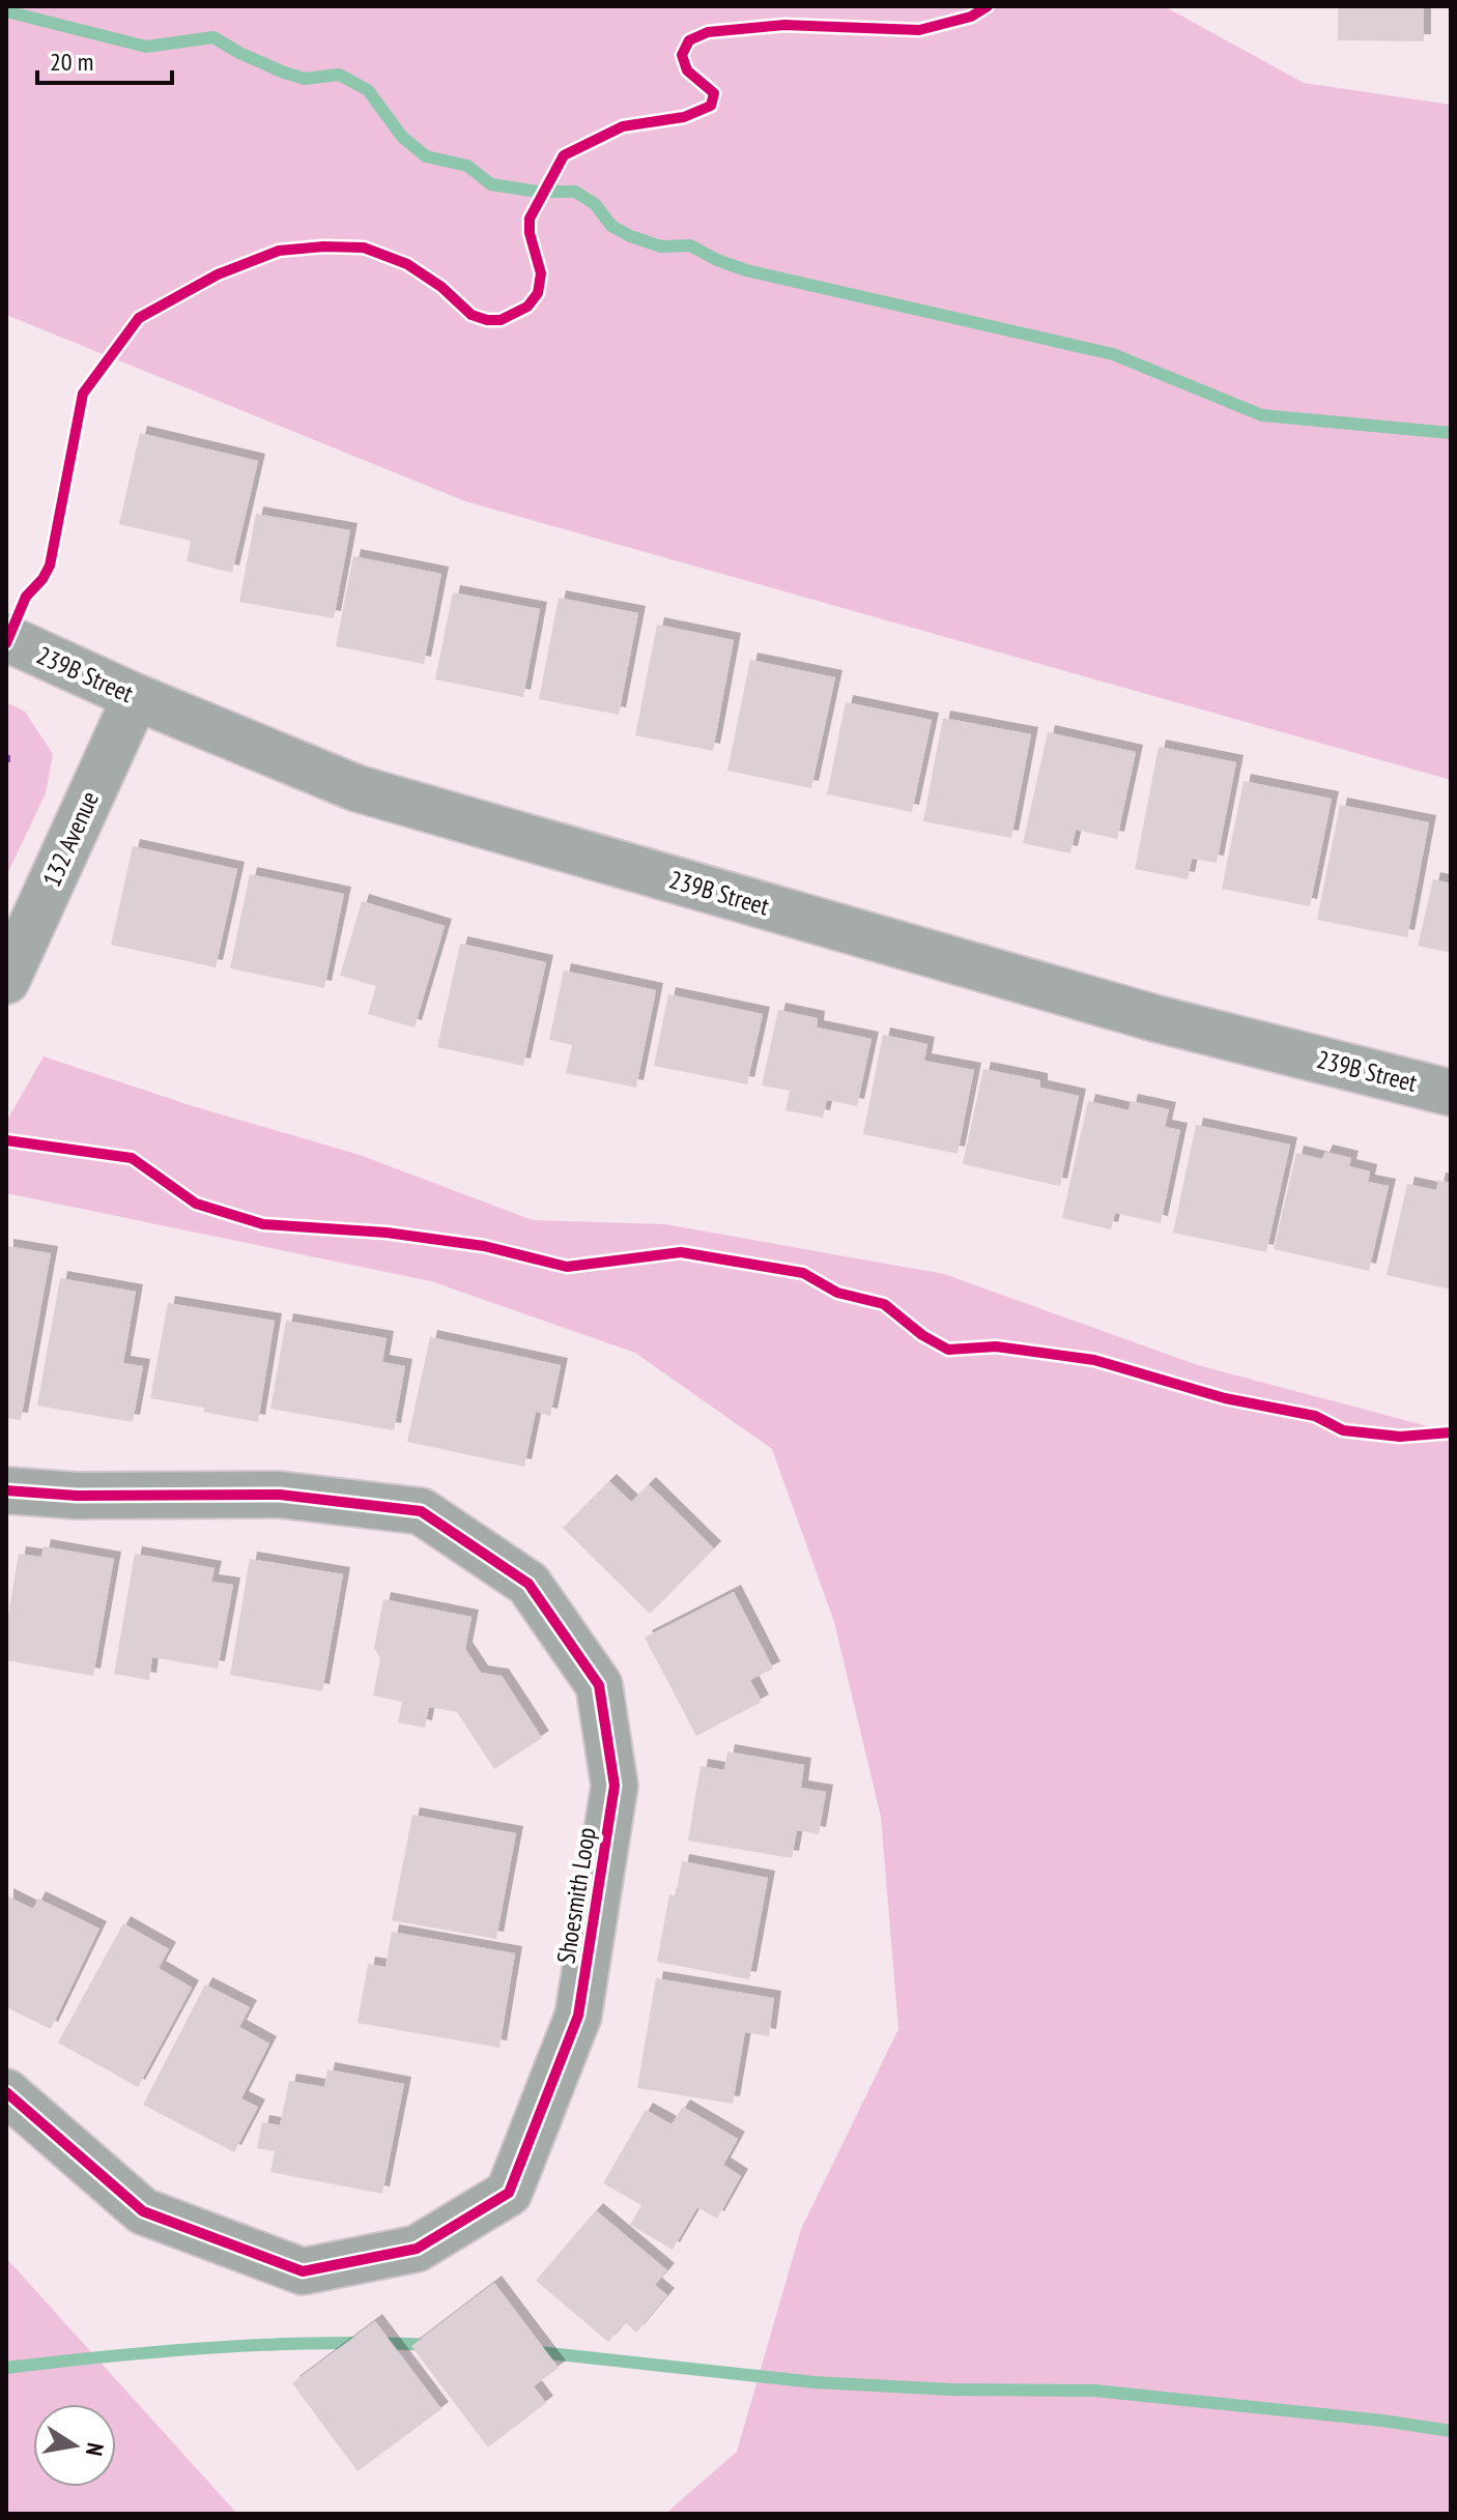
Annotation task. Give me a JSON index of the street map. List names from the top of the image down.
{
  "streets": {
    "street": ["239B Street", "132 Avenue", "Shoesmith Loop"]
  },
  "crossings": [
    ["239B Street", "132 Avenue"]
  ],
  "scale_bar": "20 m",
  "north": "right"
}
